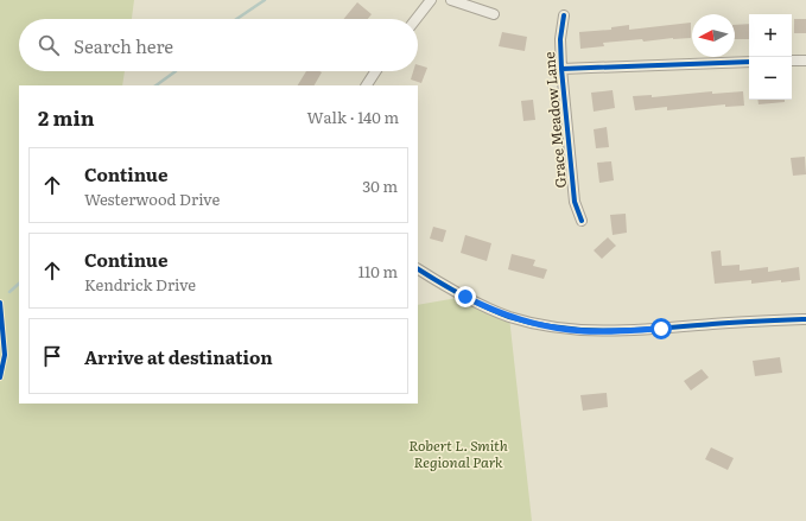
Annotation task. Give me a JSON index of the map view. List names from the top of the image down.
{
  "streets": {
    "street": ["Grace Meadow Lane"]
  },
  "parks": ["Robert L. Smith Regional Park"],
  "north": "left",
  "page": {
    "map_buttons": ["+", "−"],
    "search": "Search here",
    "heading": ["2 min", "Walk · 140 m"],
    "list": [
      ["Continue", "Westerwood Drive", "30 m"],
      ["Continue", "Kendrick Drive", "110 m"],
      "Arrive at destination"
    ]
  }
}
